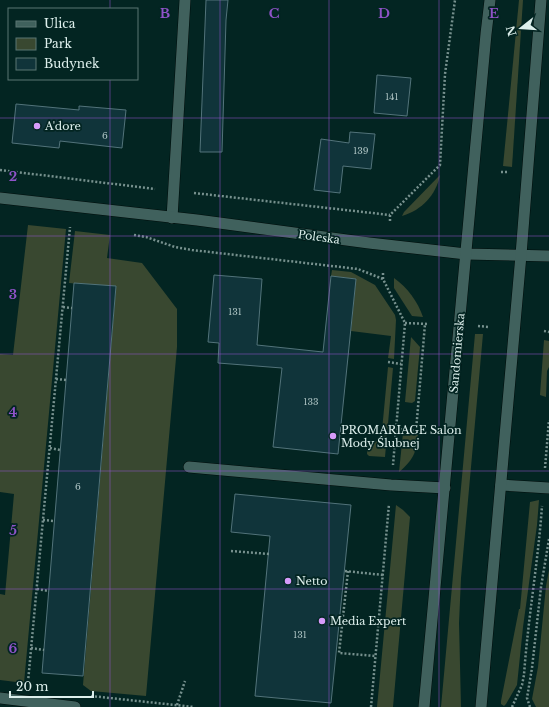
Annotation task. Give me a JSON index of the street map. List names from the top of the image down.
{
  "streets": {
    "street": ["Poleska", "Sandomierska"]
  },
  "crossings": [
    ["Poleska", "Sandomierska"]
  ],
  "places": [
    "A'dore",
    "PROMARIAGE Salon Mody Ślubnej",
    "Netto",
    "Media Expert"
  ],
  "house_numbers": [
    "141",
    "6",
    "139",
    "131",
    "133",
    "6",
    "131"
  ],
  "legend": ["Ulica", "Park", "Budynek"],
  "scale_bar": "20 m",
  "north": "left",
  "grid": {
    "columns": [
      "B",
      "C",
      "D",
      "E"
    ],
    "rows": [
      "2",
      "3",
      "4",
      "5",
      "6"
    ]
  }
}
